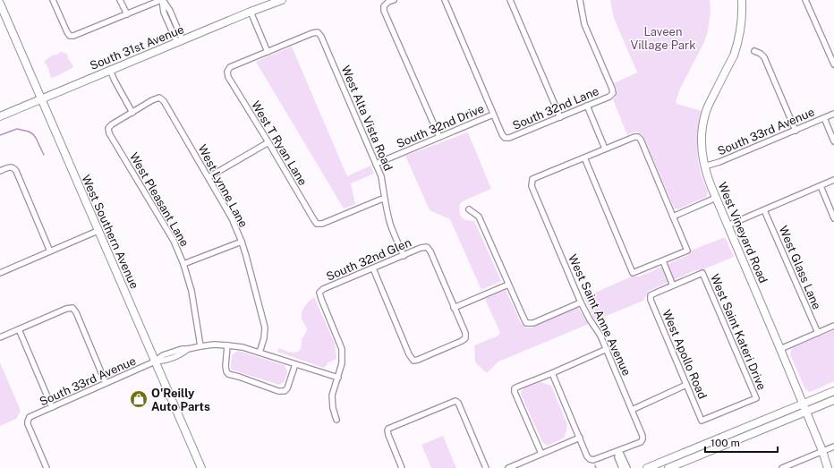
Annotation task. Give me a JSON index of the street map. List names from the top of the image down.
{
  "streets": {
    "main road": ["South 31st Avenue", "West Southern Avenue", "West Vineyard Road"],
    "street": [
      "South 32nd Lane",
      "West Alta Vista Road",
      "South 32nd Drive",
      "South 33rd Avenue",
      "West T Ryan Lane",
      "West Lynne Lane",
      "West Pleasant Lane",
      "South 32nd Glen",
      "West Glass Lane",
      "West Saint Anne Avenue",
      "West Saint Kateri Drive",
      "West Apollo Road"
    ]
  },
  "crossings": [
    ["South 31st Avenue", "West Southern Avenue"],
    ["South 32nd Lane", "South 32nd Drive"],
    ["West Alta Vista Road", "South 32nd Drive"],
    ["West Alta Vista Road", "West T Ryan Lane"],
    ["West Alta Vista Road", "South 32nd Glen"],
    ["South 33rd Avenue", "West Lynne Lane"],
    ["South 33rd Avenue", "West Pleasant Lane"],
    ["South 33rd Avenue", "West Southern Avenue"],
    ["South 33rd Avenue", "West Vineyard Road"],
    ["South 33rd Avenue", "South 32nd Glen"],
    ["West Lynne Lane", "West Pleasant Lane"],
    ["West Saint Kateri Drive", "West Apollo Road"]
  ],
  "parks": ["Laveen Village Park"],
  "places": {
    "shop": ["O'Reilly Auto Parts"]
  },
  "scale_bar": "100 m"
}
